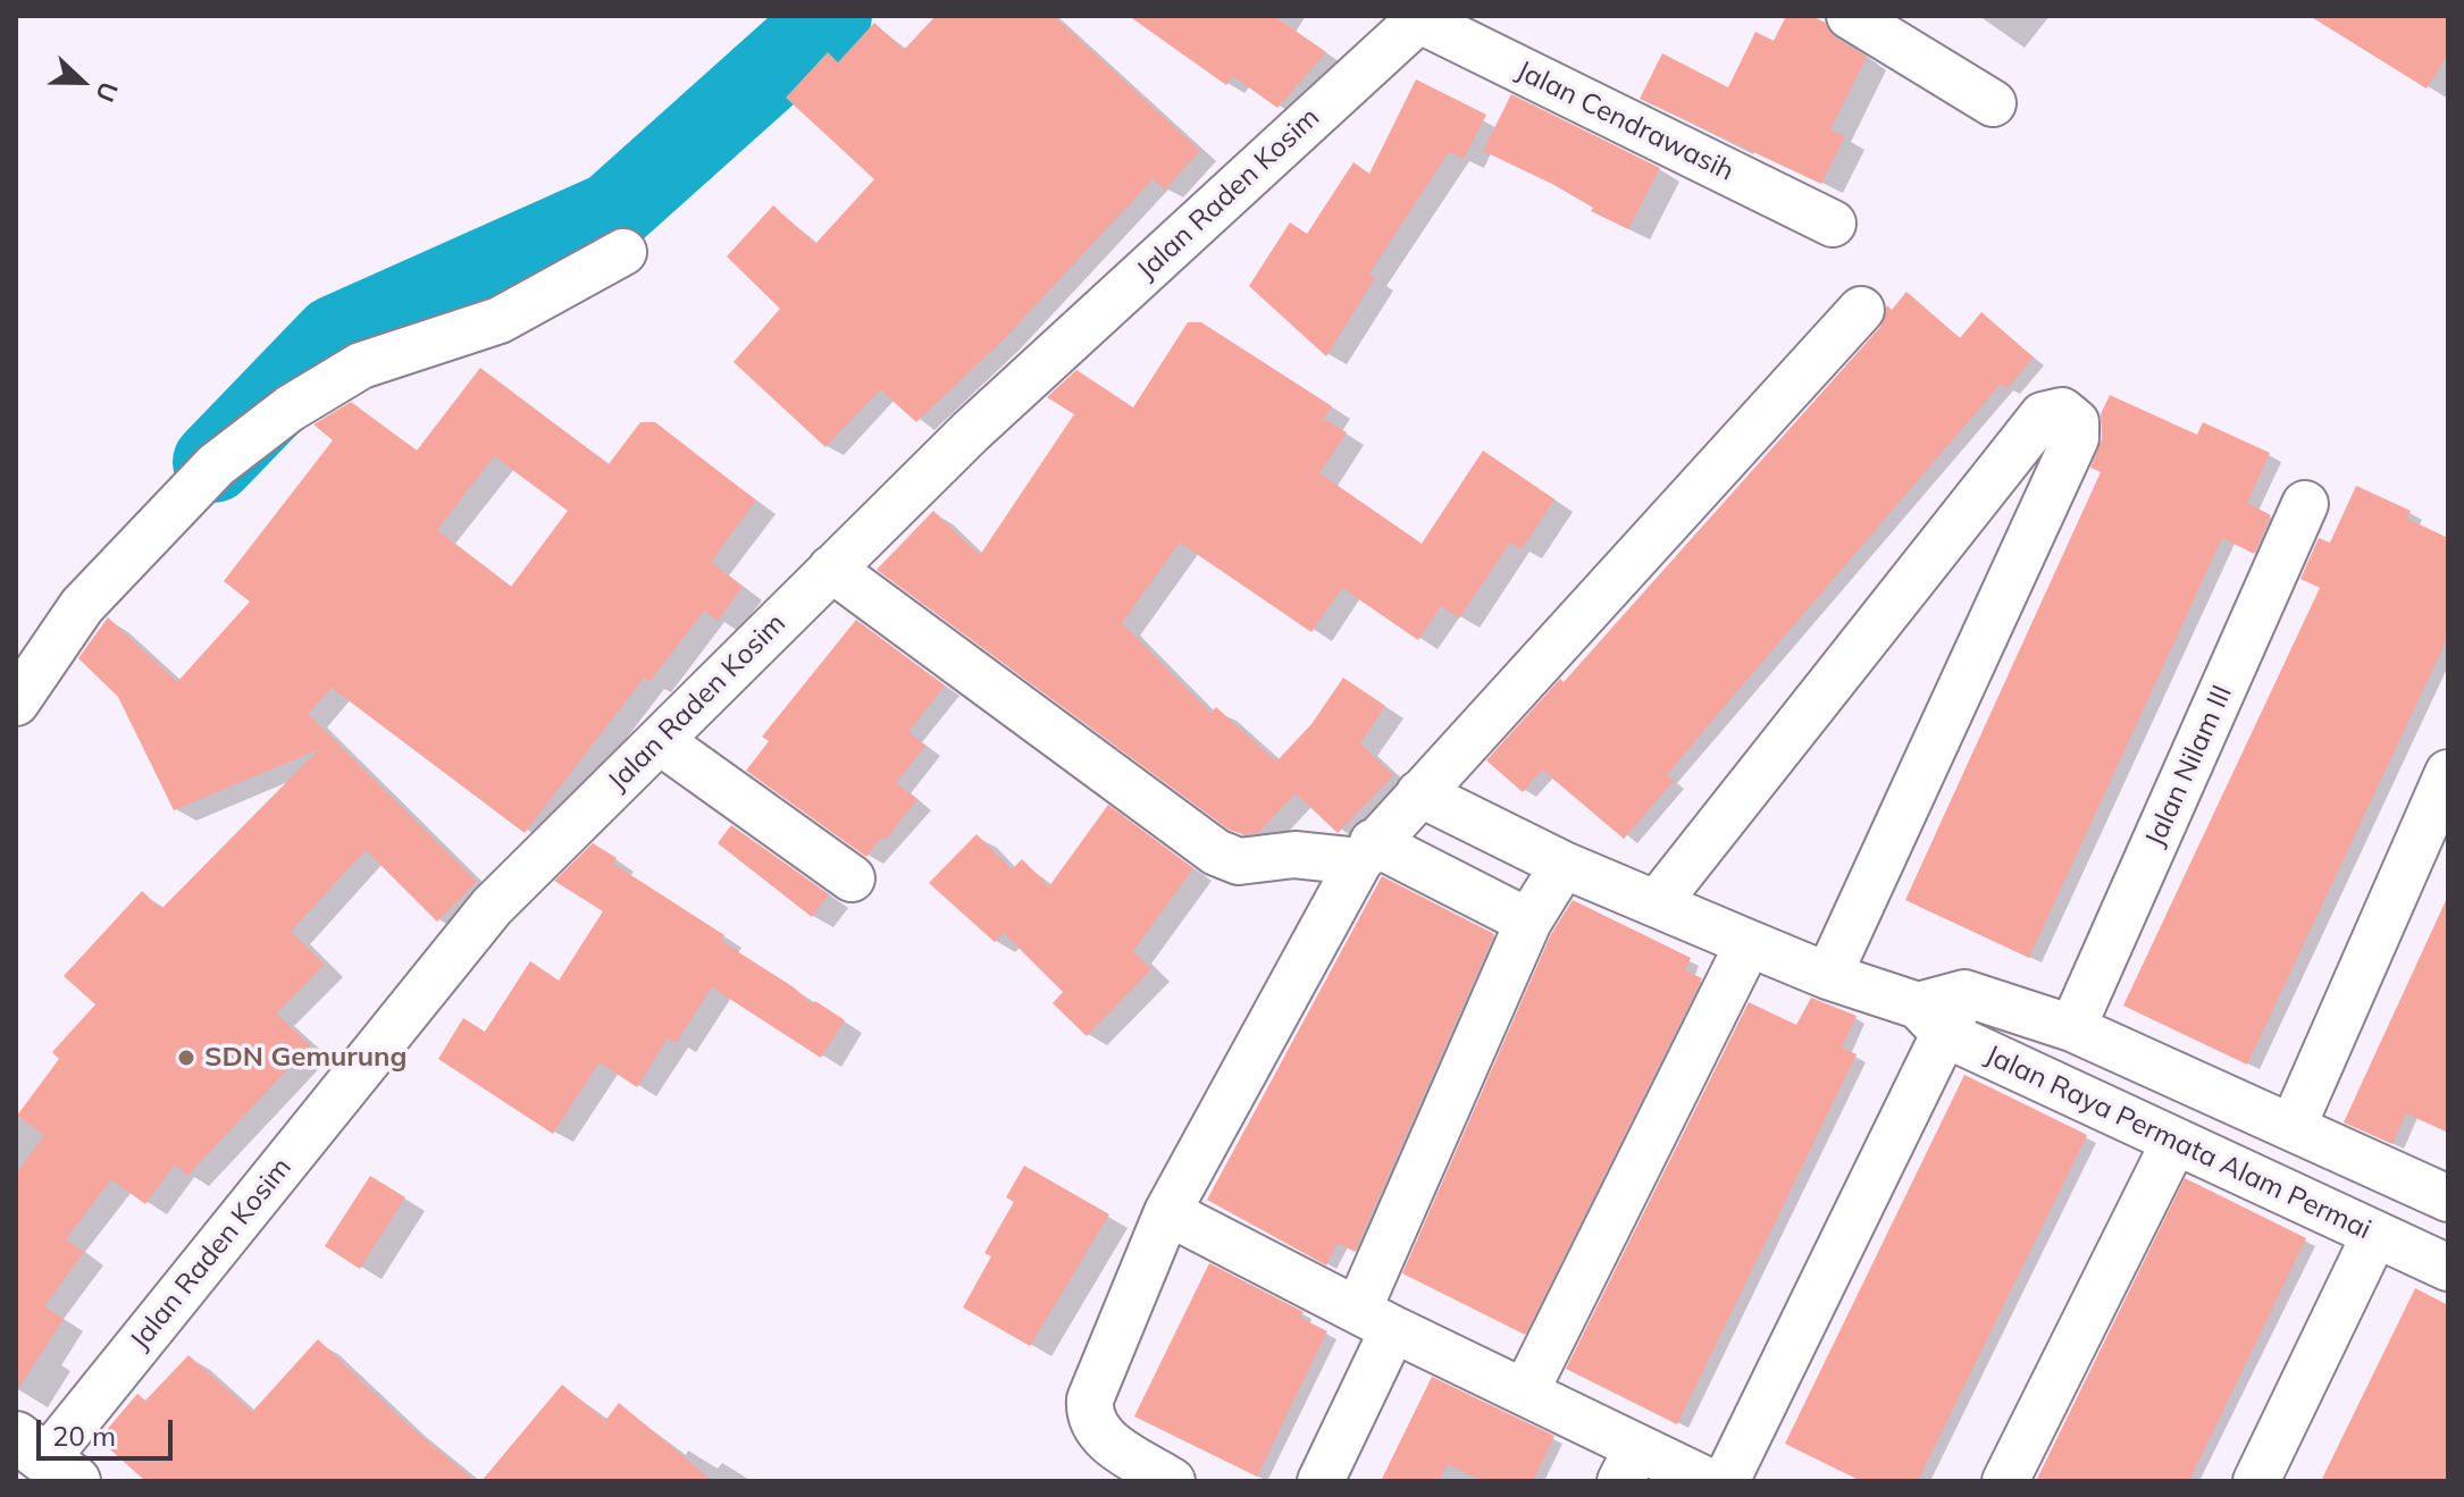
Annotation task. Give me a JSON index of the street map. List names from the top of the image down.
{
  "streets": {
    "street": [
      "Jalan Cendrawasih",
      "Jalan Raden Kosim",
      "Jalan Nilam III",
      "Jalan Raya Permata Alam Permai"
    ]
  },
  "crossings": [
    ["Jalan Cendrawasih", "Jalan Raden Kosim"],
    ["Jalan Nilam III", "Jalan Raya Permata Alam Permai"]
  ],
  "places": ["SDN Gemurung"],
  "scale_bar": "20 m",
  "north": "right"
}
